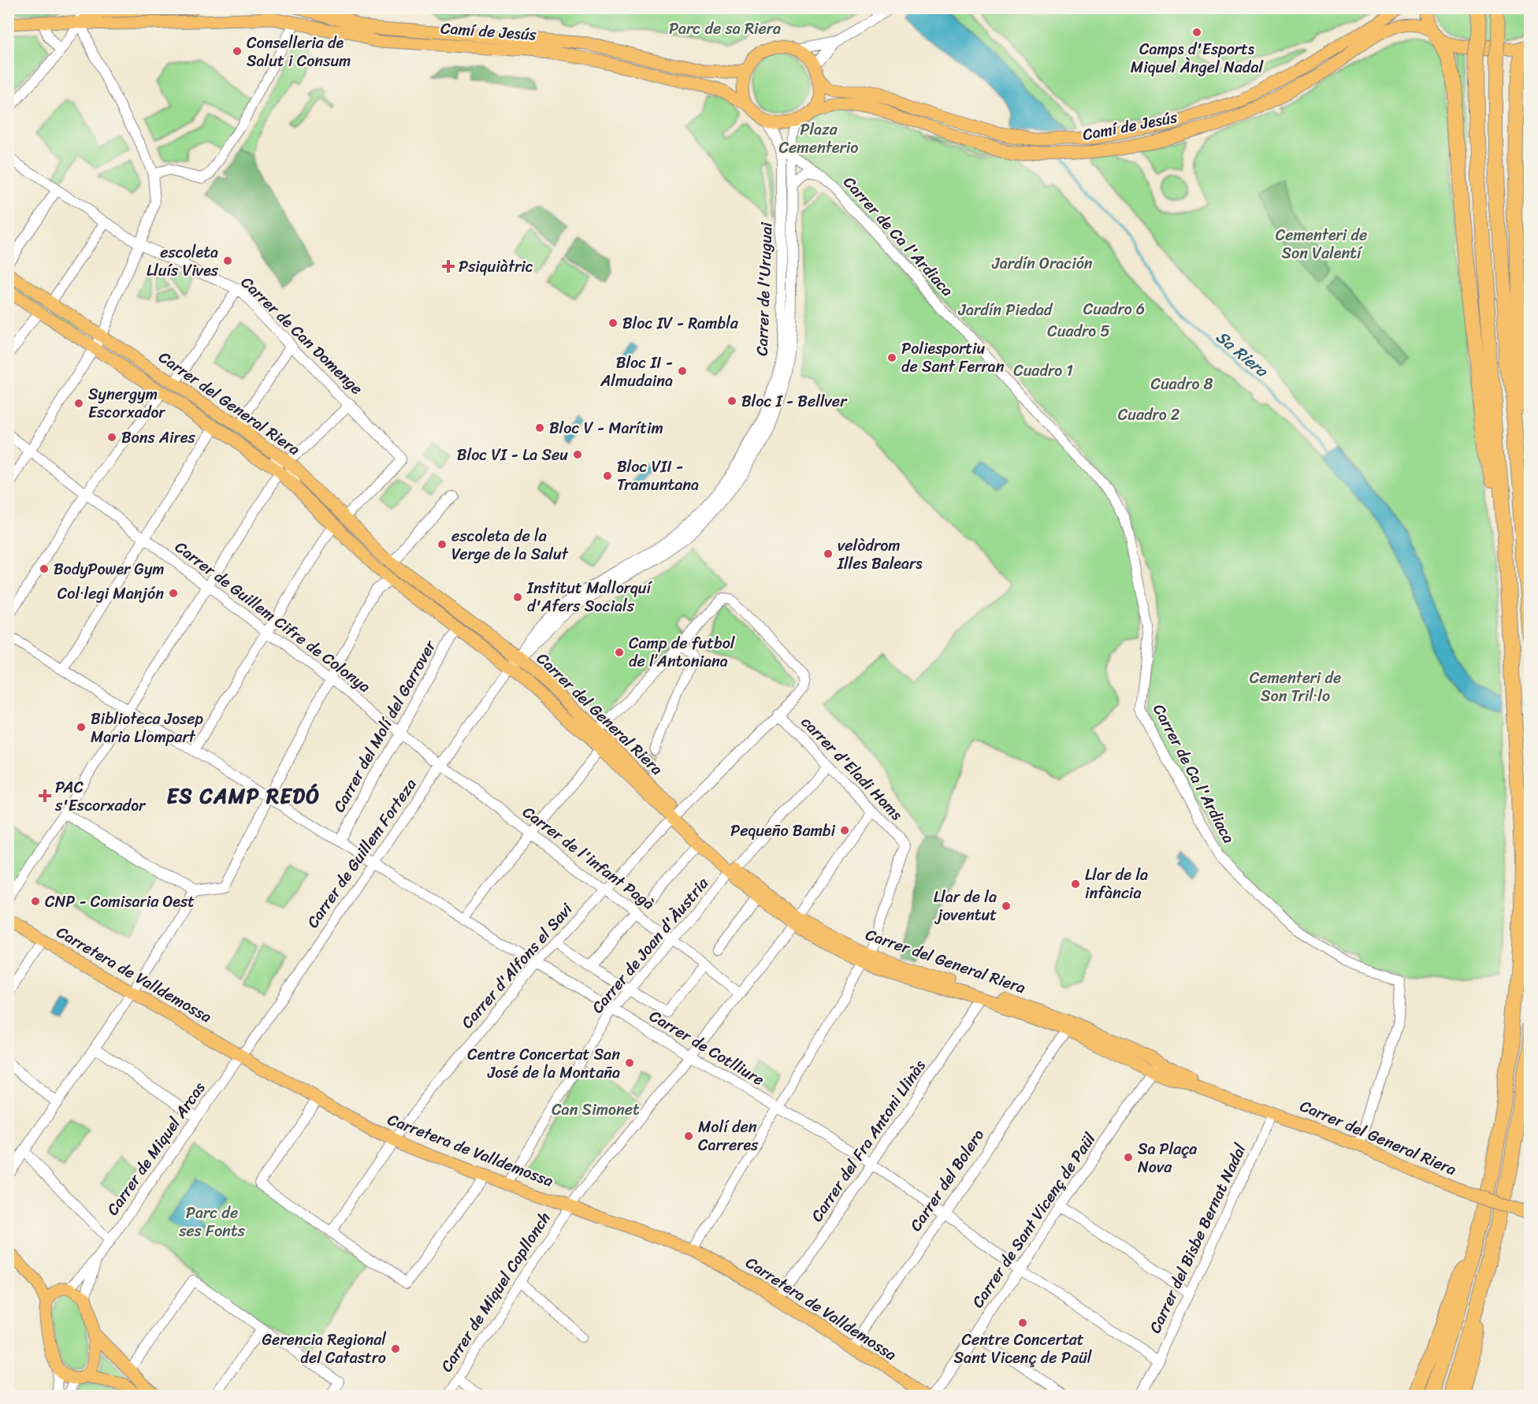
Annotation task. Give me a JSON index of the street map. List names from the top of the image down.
{
  "streets": {
    "main road": ["Camí de Jesús", "Carrer del General Riera", "Carretera de Valldemossa"],
    "street": [
      "Carrer de Ca l'Ardiaca",
      "Carrer de l'Uruguai",
      "Carrer de Can Domenge",
      "Carrer de Guillem Cifre de Colonya",
      "Carrer del Molí del Garrover",
      "carrer d'Eladi Homs",
      "Carrer de Guillem Forteza",
      "Carrer de l'infant Pagà",
      "Carrer de Joan d'Àustria",
      "Carrer d'Alfons el Savi",
      "Carrer de Cotlliure",
      "Carrer del Fra Antoni Llinàs",
      "Carrer de Miquel Arcas",
      "Carrer del Bolero",
      "Carrer de Sant Vicenç de Paül",
      "Carrer del Bisbe Bernat Nadal",
      "Carrer de Miquel Capllonch"
    ]
  },
  "crossings": [
    ["Camí de Jesús", "Carrer de l'Uruguai"],
    ["Carrer de Ca l'Ardiaca", "Carrer de l'Uruguai"],
    ["Carrer de Ca l'Ardiaca", "Carrer del General Riera"],
    ["Carrer de l'Uruguai", "Carrer del General Riera"],
    ["Carrer de l'Uruguai", "Carrer de Guillem Forteza"],
    ["Carrer de Can Domenge", "Carrer del General Riera"],
    ["Carrer del General Riera", "Carrer del Molí del Garrover"],
    ["Carrer del General Riera", "carrer d'Eladi Homs"],
    ["Carrer del General Riera", "Carrer de Guillem Forteza"],
    ["Carrer del General Riera", "Carrer de Joan d'Àustria"],
    ["Carrer del General Riera", "Carrer d'Alfons el Savi"],
    ["Carrer del General Riera", "Carrer del Fra Antoni Llinàs"],
    ["Carrer del General Riera", "Carrer del Bolero"],
    ["Carrer del General Riera", "Carrer de Sant Vicenç de Paül"],
    ["Carrer del General Riera", "Carrer del Bisbe Bernat Nadal"],
    ["Carrer del General Riera", "Carrer de Miquel Capllonch"],
    ["Carrer de Guillem Cifre de Colonya", "Carrer del Molí del Garrover"],
    ["Carrer de Guillem Cifre de Colonya", "Carrer de Guillem Forteza"],
    ["Carrer de Guillem Cifre de Colonya", "Carrer de l'infant Pagà"],
    ["Carrer del Molí del Garrover", "Carrer de Cotlliure"],
    ["carrer d'Eladi Homs", "Carrer de Joan d'Àustria"],
    ["carrer d'Eladi Homs", "Carrer d'Alfons el Savi"],
    ["carrer d'Eladi Homs", "Carrer de Miquel Capllonch"],
    ["Carrer de Guillem Forteza", "Carrer de l'infant Pagà"],
    ["Carrer de Guillem Forteza", "Carretera de Valldemossa"],
    ["Carrer de Guillem Forteza", "Carrer de Cotlliure"],
    ["Carrer de Guillem Forteza", "Carrer de Miquel Arcas"],
    ["Carrer de l'infant Pagà", "Carrer de Joan d'Àustria"],
    ["Carrer de l'infant Pagà", "Carrer d'Alfons el Savi"],
    ["Carrer de l'infant Pagà", "Carrer de Miquel Capllonch"],
    ["Carrer de Joan d'Àustria", "Carretera de Valldemossa"],
    ["Carrer de Joan d'Àustria", "Carrer de Cotlliure"],
    ["Carrer d'Alfons el Savi", "Carretera de Valldemossa"],
    ["Carrer d'Alfons el Savi", "Carrer de Cotlliure"],
    ["Carretera de Valldemossa", "Carrer del Fra Antoni Llinàs"],
    ["Carretera de Valldemossa", "Carrer de Miquel Arcas"],
    ["Carretera de Valldemossa", "Carrer del Bolero"],
    ["Carretera de Valldemossa", "Carrer de Miquel Capllonch"],
    ["Carrer de Cotlliure", "Carrer del Fra Antoni Llinàs"],
    ["Carrer de Cotlliure", "Carrer del Bolero"],
    ["Carrer de Cotlliure", "Carrer de Sant Vicenç de Paül"],
    ["Carrer de Cotlliure", "Carrer del Bisbe Bernat Nadal"],
    ["Carrer de Cotlliure", "Carrer de Miquel Capllonch"]
  ],
  "districts": ["ES CAMP REDÓ"],
  "water": ["Sa Riera"],
  "parks": [
    "Parc de sa Riera",
    "Plaza Cementerio",
    "Cementeri de Son Valentí",
    "Jardín Oración",
    "Cuadro 6",
    "Jardín Piedad",
    "Cuadro 5",
    "Cuadro 1",
    "Cuadro 8",
    "Cuadro 2",
    "Cementeri de Son Tril·lo",
    "Can Simonet",
    "Parc de ses Fonts"
  ],
  "places": {
    "other": [
      "Camps d'Esports Miquel Àngel Nadal",
      "Conselleria de Salut i Consum",
      "escoleta Lluís Vives",
      "Bloc IV - Rambla",
      "Poliesportiu de Sant Ferran",
      "Bloc II - Almudaina",
      "Bloc I - Bellver",
      "Synergym Escorxador",
      "Bloc V - Marítim",
      "Bons Aires",
      "Bloc VI - La Seu",
      "Bloc VII - Tramuntana",
      "escoleta de la Verge de la Salut",
      "velòdrom Illes Balears",
      "BodyPower Gym",
      "Col·legi Manjón",
      "Institut Mallorquí d'Afers Socials",
      "Camp de futbol de l’Antoniana",
      "Biblioteca Josep Maria Llompart",
      "Pequeño Bambi",
      "Llar de la infància",
      "CNP - Comisaria Oest",
      "Llar de la joventut",
      "Centre Concertat San José de la Montaña",
      "Molí den Carreres",
      "Sa Plaça Nova",
      "Centre Concertat Sant Vicenç de Paül",
      "Gerencia Regional del Catastro"
    ],
    "health": ["Psiquiàtric", "PAC s'Escorxador"]
  }
}
